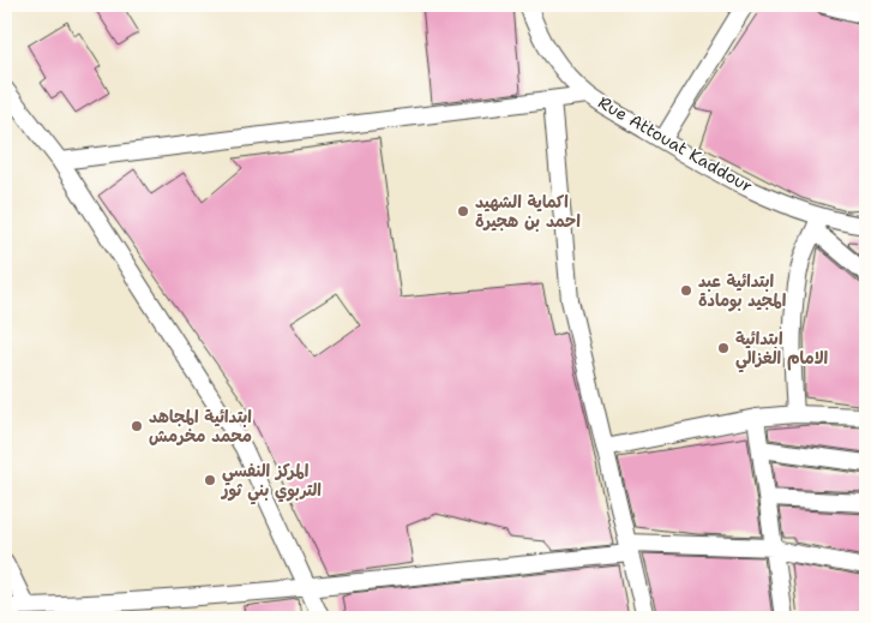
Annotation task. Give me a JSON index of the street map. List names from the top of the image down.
{
  "streets": {
    "street": ["Rue Attouat Kaddour"]
  },
  "places": [
    "اكماية الشهيد احمد بن هجيرة",
    "ابتدائية عبد المجيد بومادة",
    "ابتدائية الامام الغزالي",
    "ابتدائية المجاهد محمد مخرمش",
    "المركز النفسي التربوي بني ثور"
  ]
}
